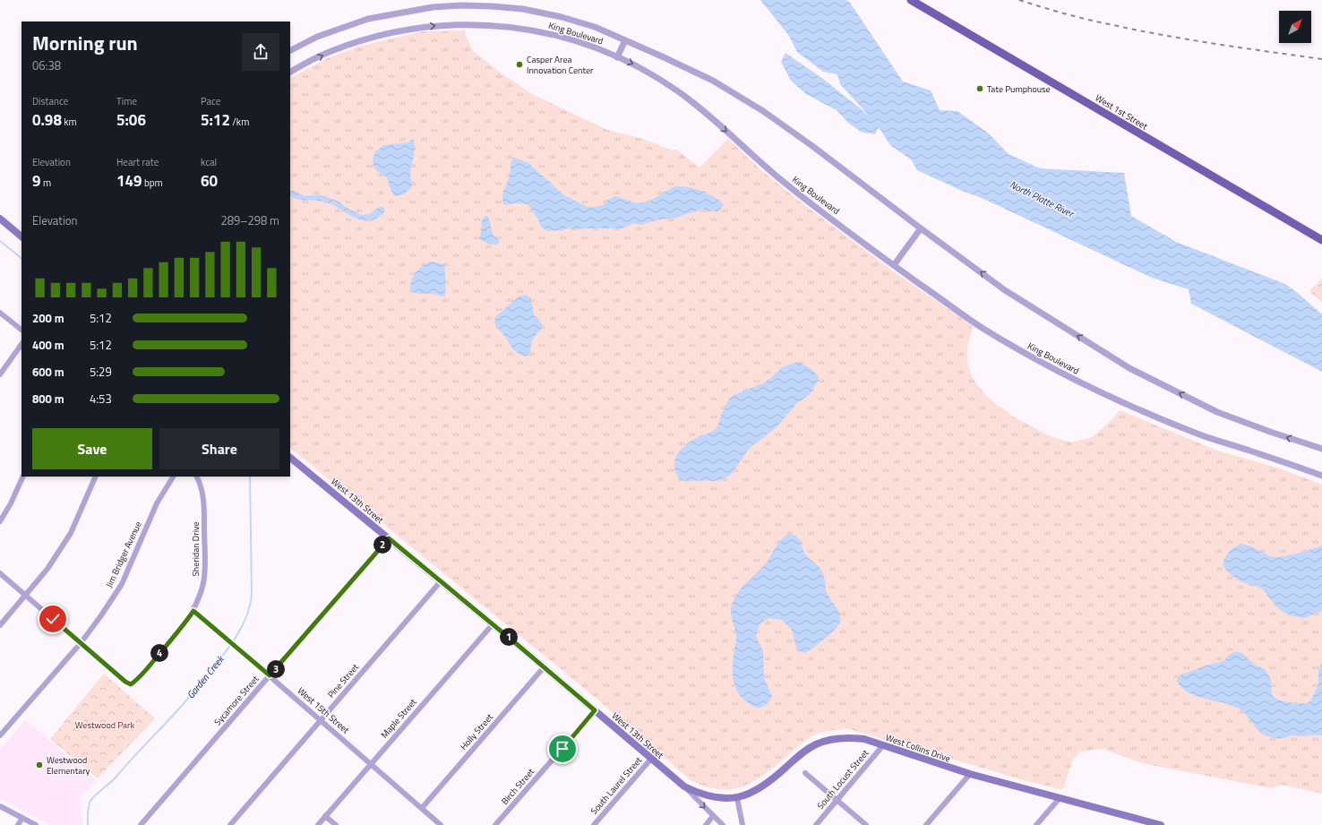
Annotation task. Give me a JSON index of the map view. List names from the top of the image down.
{
  "streets": {
    "main road": ["West 1st Street", "West 13th Street", "West Collins Drive"],
    "street": [
      "King Boulevard",
      "Sheridan Drive",
      "Jim Bridger Avenue",
      "Pine Street",
      "Sycamore Street",
      "West 15th Street",
      "Maple Street",
      "Holly Street",
      "South Locust Street",
      "South Laurel Street",
      "Birch Street"
    ]
  },
  "crossings": [
    ["West 13th Street", "Pine Street"],
    ["West 13th Street", "Sycamore Street"],
    ["West 13th Street", "Maple Street"],
    ["West 13th Street", "Holly Street"],
    ["West 13th Street", "West Collins Drive"],
    ["West 13th Street", "South Laurel Street"],
    ["West 13th Street", "Birch Street"],
    ["Sheridan Drive", "Jim Bridger Avenue"],
    ["Sheridan Drive", "West 15th Street"],
    ["Pine Street", "West 15th Street"],
    ["Sycamore Street", "West 15th Street"],
    ["West 15th Street", "Maple Street"],
    ["West 15th Street", "Holly Street"],
    ["West Collins Drive", "South Locust Street"]
  ],
  "water": ["North Platte River", "Garden Creek"],
  "parks": ["Westwood Park"],
  "places": ["Casper Area Innovation Center", "Tate Pumphouse", "Westwood Elementary"],
  "north": "top right",
  "page": {
    "heading": ["Morning run", "06:38"],
    "stats": [
      ["Distance", "0.98 km"],
      ["Time", "5:06"],
      ["Pace", "5:12 /km"],
      ["Elevation", "9 m"],
      ["Heart rate", "149 bpm"],
      ["kcal", "60"]
    ],
    "chart": ["Elevation", "289–298 m"],
    "list": [
      {
        "name": "200 m",
        "note": "5:12"
      },
      {
        "name": "400 m",
        "note": "5:12"
      },
      {
        "name": "600 m",
        "note": "5:29"
      },
      {
        "name": "800 m",
        "note": "4:53"
      }
    ],
    "buttons": ["Save", "Share"],
    "pins": [
      "2",
      "1",
      "4",
      "3"
    ]
  }
}
